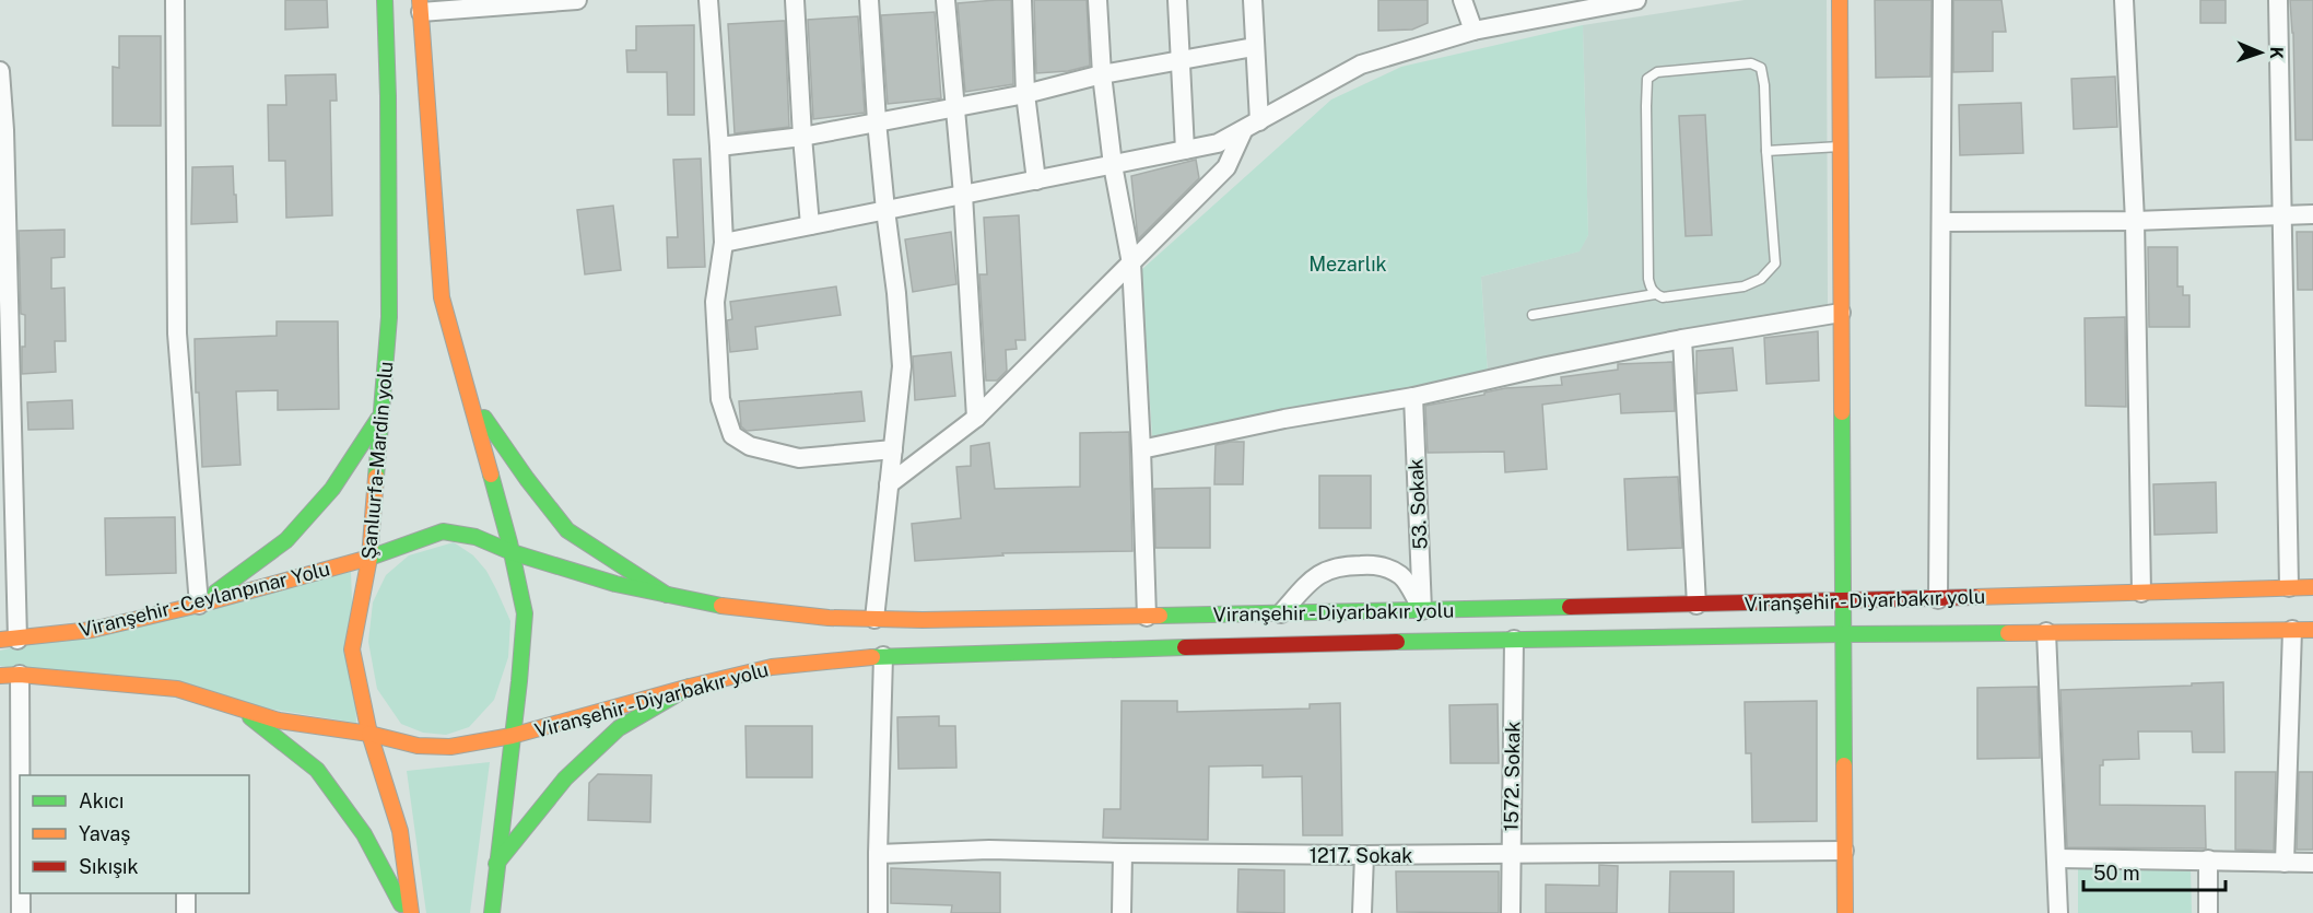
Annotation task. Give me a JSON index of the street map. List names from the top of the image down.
{
  "streets": {
    "main road": ["Şanlıurfa-Mardin yolu", "Viranşehir - Ceylanpınar Yolu", "Viranşehir - Diyarbakır yolu"],
    "street": ["53. Sokak", "1572. Sokak", "1217. Sokak"]
  },
  "crossings": [
    ["Şanlıurfa-Mardin yolu", "Viranşehir - Ceylanpınar Yolu"],
    ["Şanlıurfa-Mardin yolu", "Viranşehir - Diyarbakır yolu"],
    ["53. Sokak", "Viranşehir - Diyarbakır yolu"],
    ["Viranşehir - Ceylanpınar Yolu", "Viranşehir - Diyarbakır yolu"],
    ["Viranşehir - Diyarbakır yolu", "1572. Sokak"],
    ["1572. Sokak", "1217. Sokak"]
  ],
  "parks": ["Mezarlık"],
  "legend": ["Akıcı", "Yavaş", "Sıkışık"],
  "scale_bar": "50 m",
  "north": "right"
}
